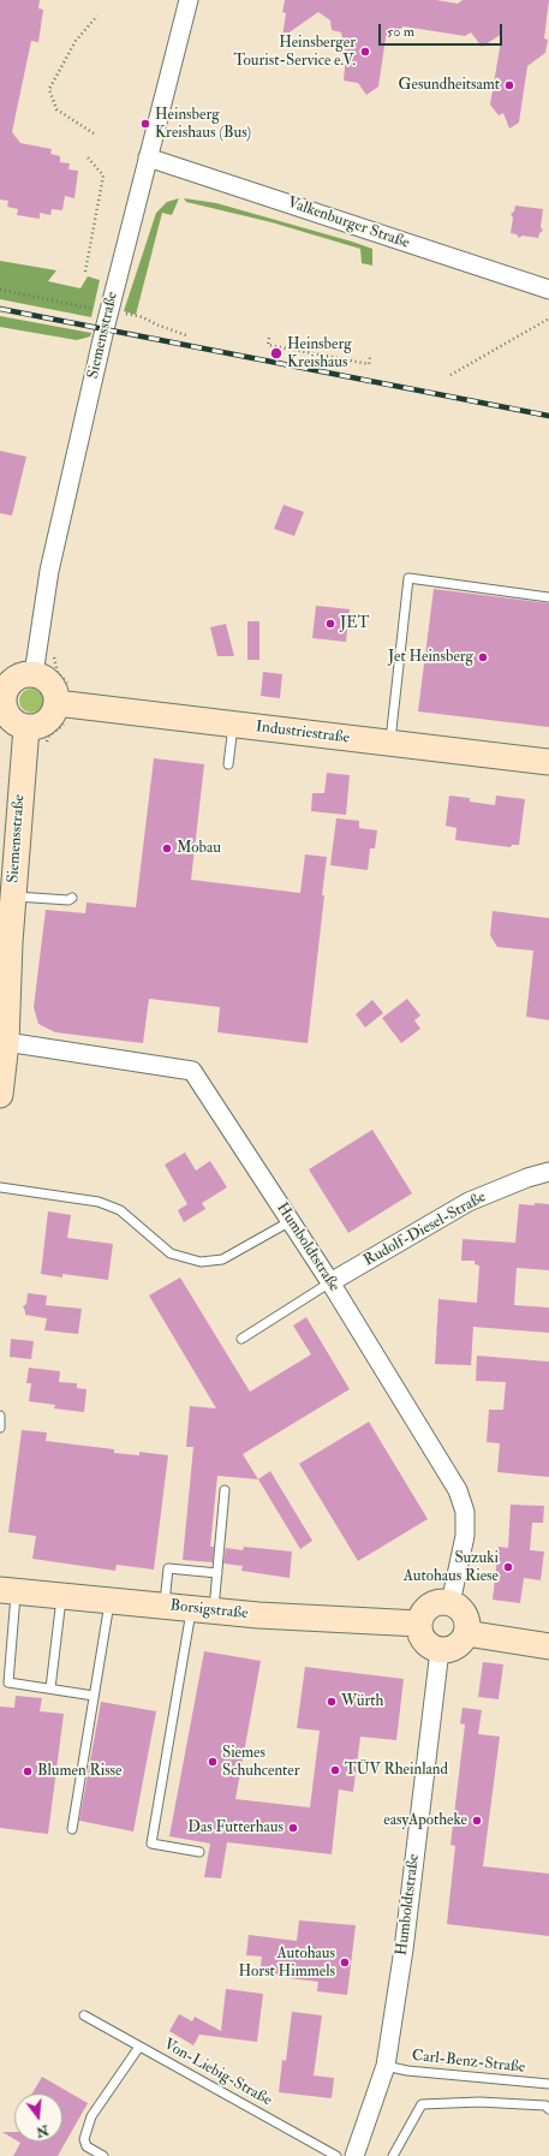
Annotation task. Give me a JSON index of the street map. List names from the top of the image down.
{
  "streets": {
    "street": [
      "Valkenburger Straße",
      "Siemensstraße",
      "Industriestraße",
      "Rudolf-Diesel-Straße",
      "Humboldtstraße",
      "Borsigstraße"
    ],
    "lane": ["Carl-Benz-Straße", "Von-Liebig-Straße"]
  },
  "crossings": [
    ["Valkenburger Straße", "Siemensstraße"],
    ["Siemensstraße", "Industriestraße"],
    ["Siemensstraße", "Humboldtstraße"],
    ["Rudolf-Diesel-Straße", "Humboldtstraße"],
    ["Humboldtstraße", "Borsigstraße"],
    ["Humboldtstraße", "Carl-Benz-Straße"]
  ],
  "places": [
    "Heinsberger Tourist-Service e.V.",
    "Gesundheitsamt",
    "Heinsberg Kreishaus (Bus)",
    "Heinsberg Kreishaus",
    "JET",
    "Jet Heinsberg",
    "Mobau",
    "Suzuki Autohaus Riese",
    "Würth",
    "Siemes Schuhcenter",
    "TÜV Rheinland",
    "Blumen Risse",
    "easyApotheke",
    "Das Futterhaus",
    "Autohaus Horst Himmels"
  ],
  "scale_bar": "50 m",
  "north": "bottom"
}
